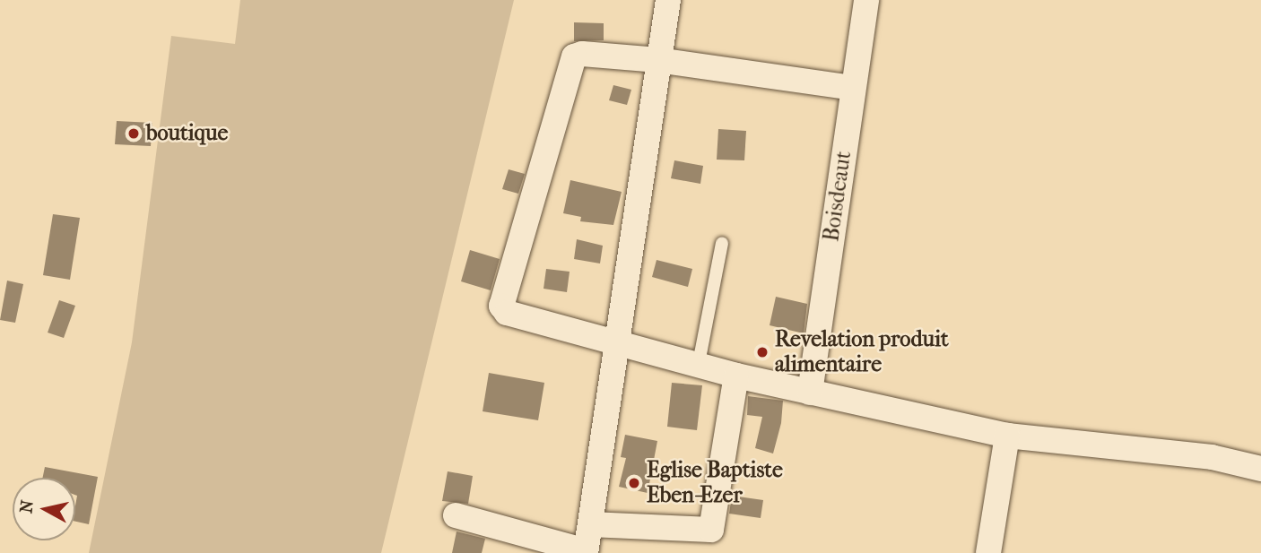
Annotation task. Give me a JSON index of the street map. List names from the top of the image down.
{
  "streets": {
    "street": ["Boisdeaut"]
  },
  "places": ["boutique", "Revelation produit alimentaire", "Eglise Baptiste Eben-Ezer"],
  "north": "left"
}
